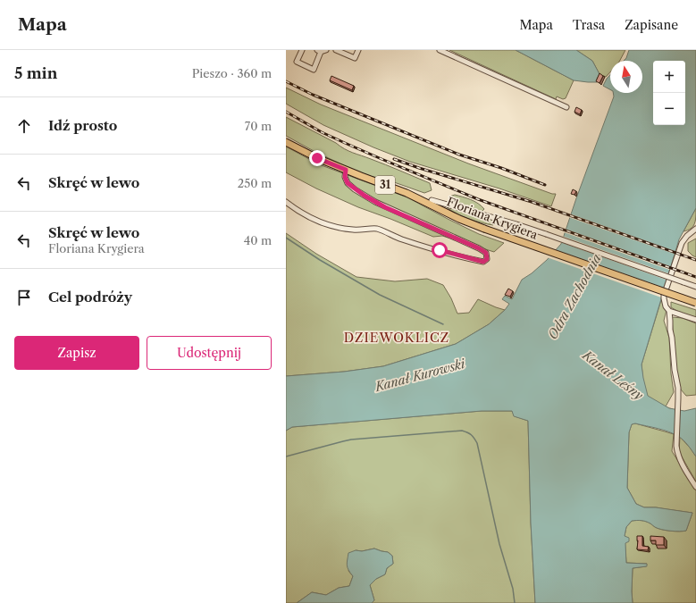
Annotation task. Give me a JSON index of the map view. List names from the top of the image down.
{
  "streets": {
    "main road": ["31", "Floriana Krygiera"]
  },
  "districts": ["DZIEWOKLICZ"],
  "water": ["Odra Zachodnia", "Kanał Kurowski", "Kanał Leśny"],
  "north": "top",
  "page": {
    "header": "Mapa",
    "nav": ["Mapa", "Trasa", "Zapisane"],
    "heading": ["5 min", "Pieszo · 360 m"],
    "map_buttons": ["+", "−"],
    "list": [
      ["Idź prosto", "70 m"],
      ["Skręć w lewo", "250 m"],
      ["Skręć w lewo", "Floriana Krygiera", "40 m"],
      "Cel podróży"
    ],
    "buttons": ["Zapisz", "Udostępnij"]
  }
}
